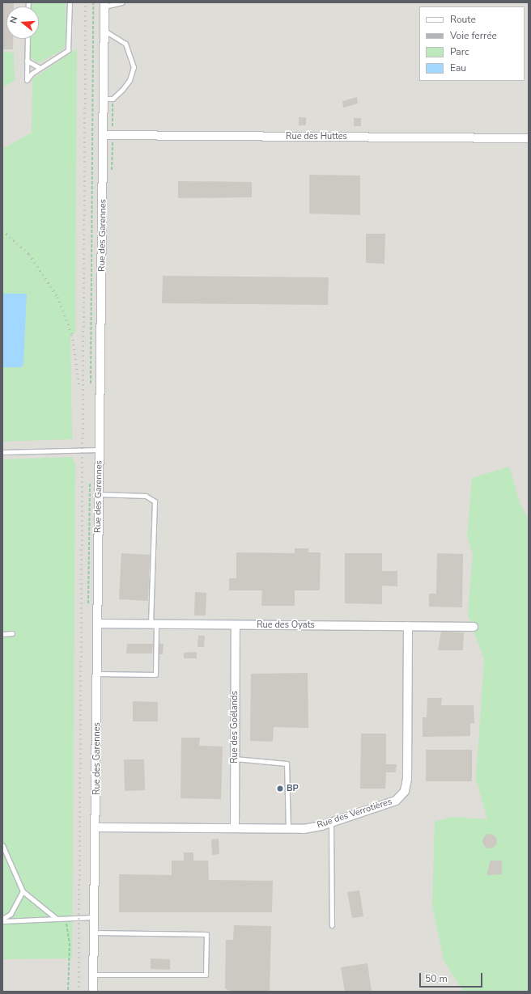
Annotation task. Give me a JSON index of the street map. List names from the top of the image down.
{
  "streets": {
    "street": [
      "Rue des Huttes",
      "Rue des Garennes",
      "Rue des Oyats",
      "Rue des Goélands",
      "Rue des Verrotières"
    ]
  },
  "crossings": [
    ["Rue des Huttes", "Rue des Garennes"],
    ["Rue des Garennes", "Rue des Oyats"],
    ["Rue des Garennes", "Rue des Verrotières"],
    ["Rue des Oyats", "Rue des Goélands"],
    ["Rue des Oyats", "Rue des Verrotières"],
    ["Rue des Goélands", "Rue des Verrotières"]
  ],
  "places": ["BP"],
  "legend": [
    "Route",
    "Voie ferrée",
    "Parc",
    "Eau"
  ],
  "scale_bar": "50 m",
  "north": "left"
}
